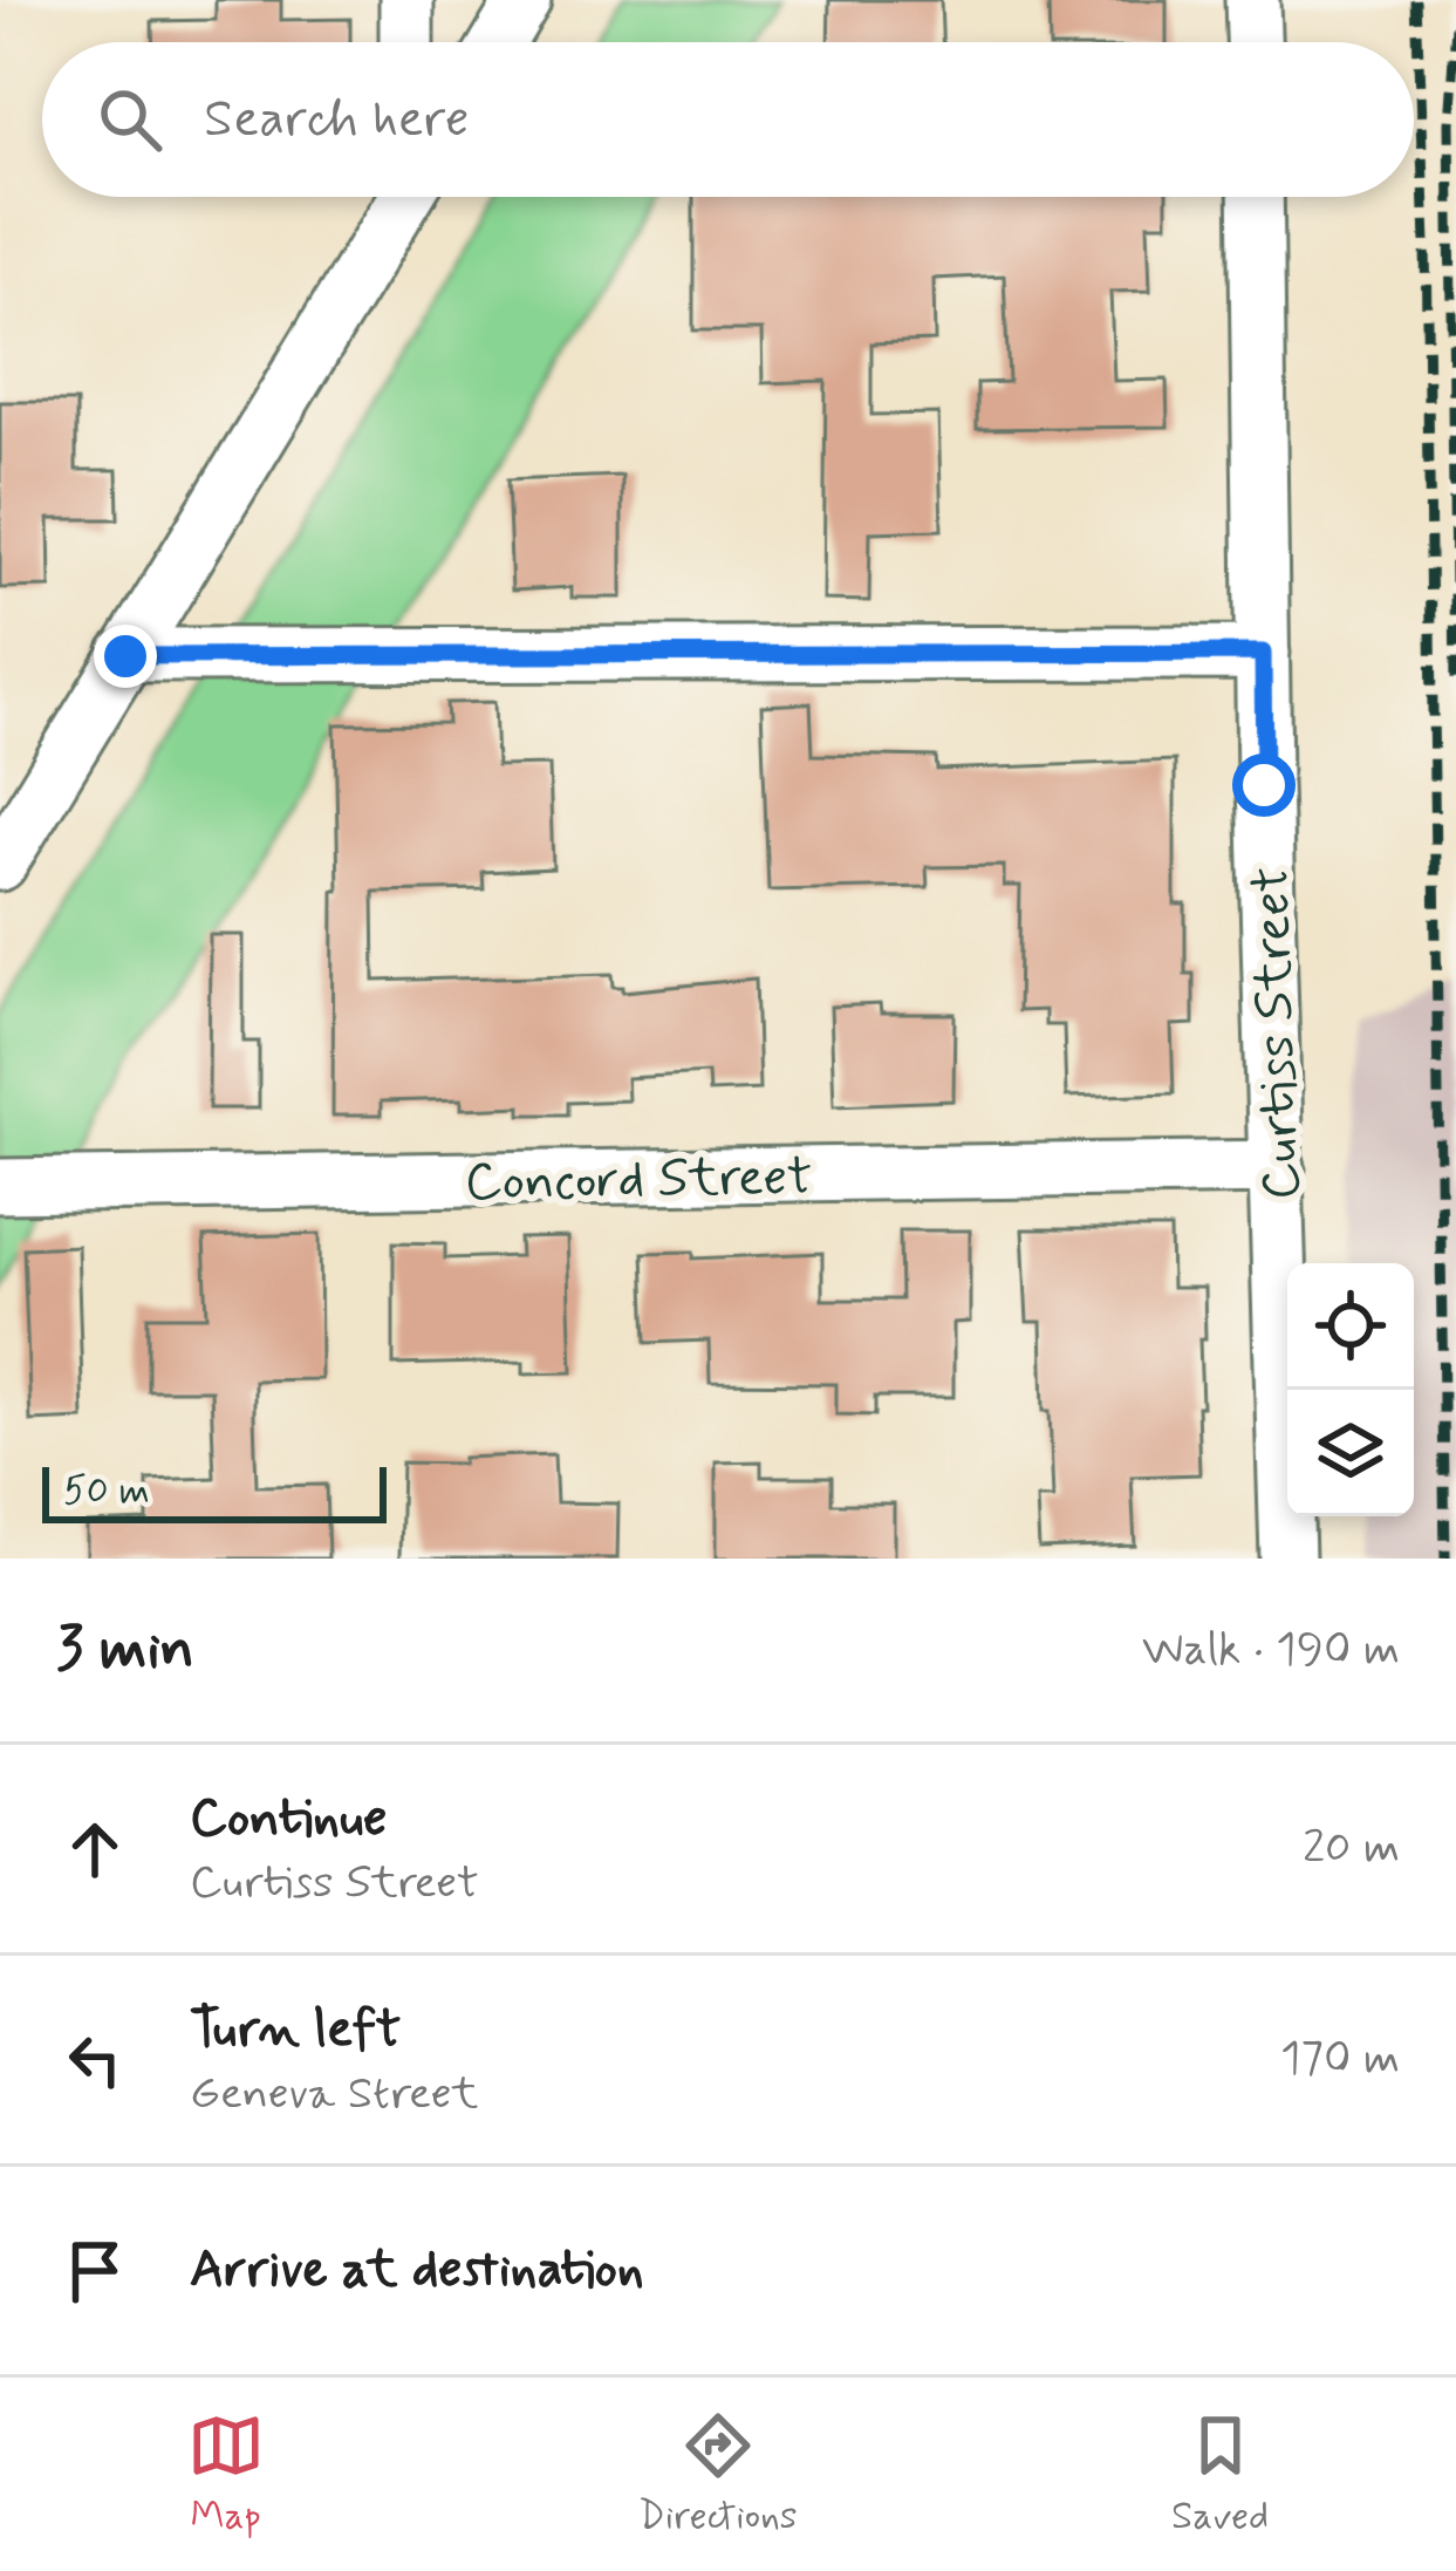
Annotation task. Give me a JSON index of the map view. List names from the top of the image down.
{
  "streets": {
    "street": ["Curtiss Street", "Concord Street"]
  },
  "crossings": [
    ["Curtiss Street", "Concord Street"]
  ],
  "scale_bar": "50 m",
  "page": {
    "search": "Search here",
    "scale": "50 m",
    "heading": ["3 min", "Walk · 190 m"],
    "list": [
      ["Continue", "Curtiss Street", "20 m"],
      ["Turn left", "Geneva Street", "170 m"],
      "Arrive at destination"
    ],
    "nav": ["Map", "Directions", "Saved"]
  }
}
